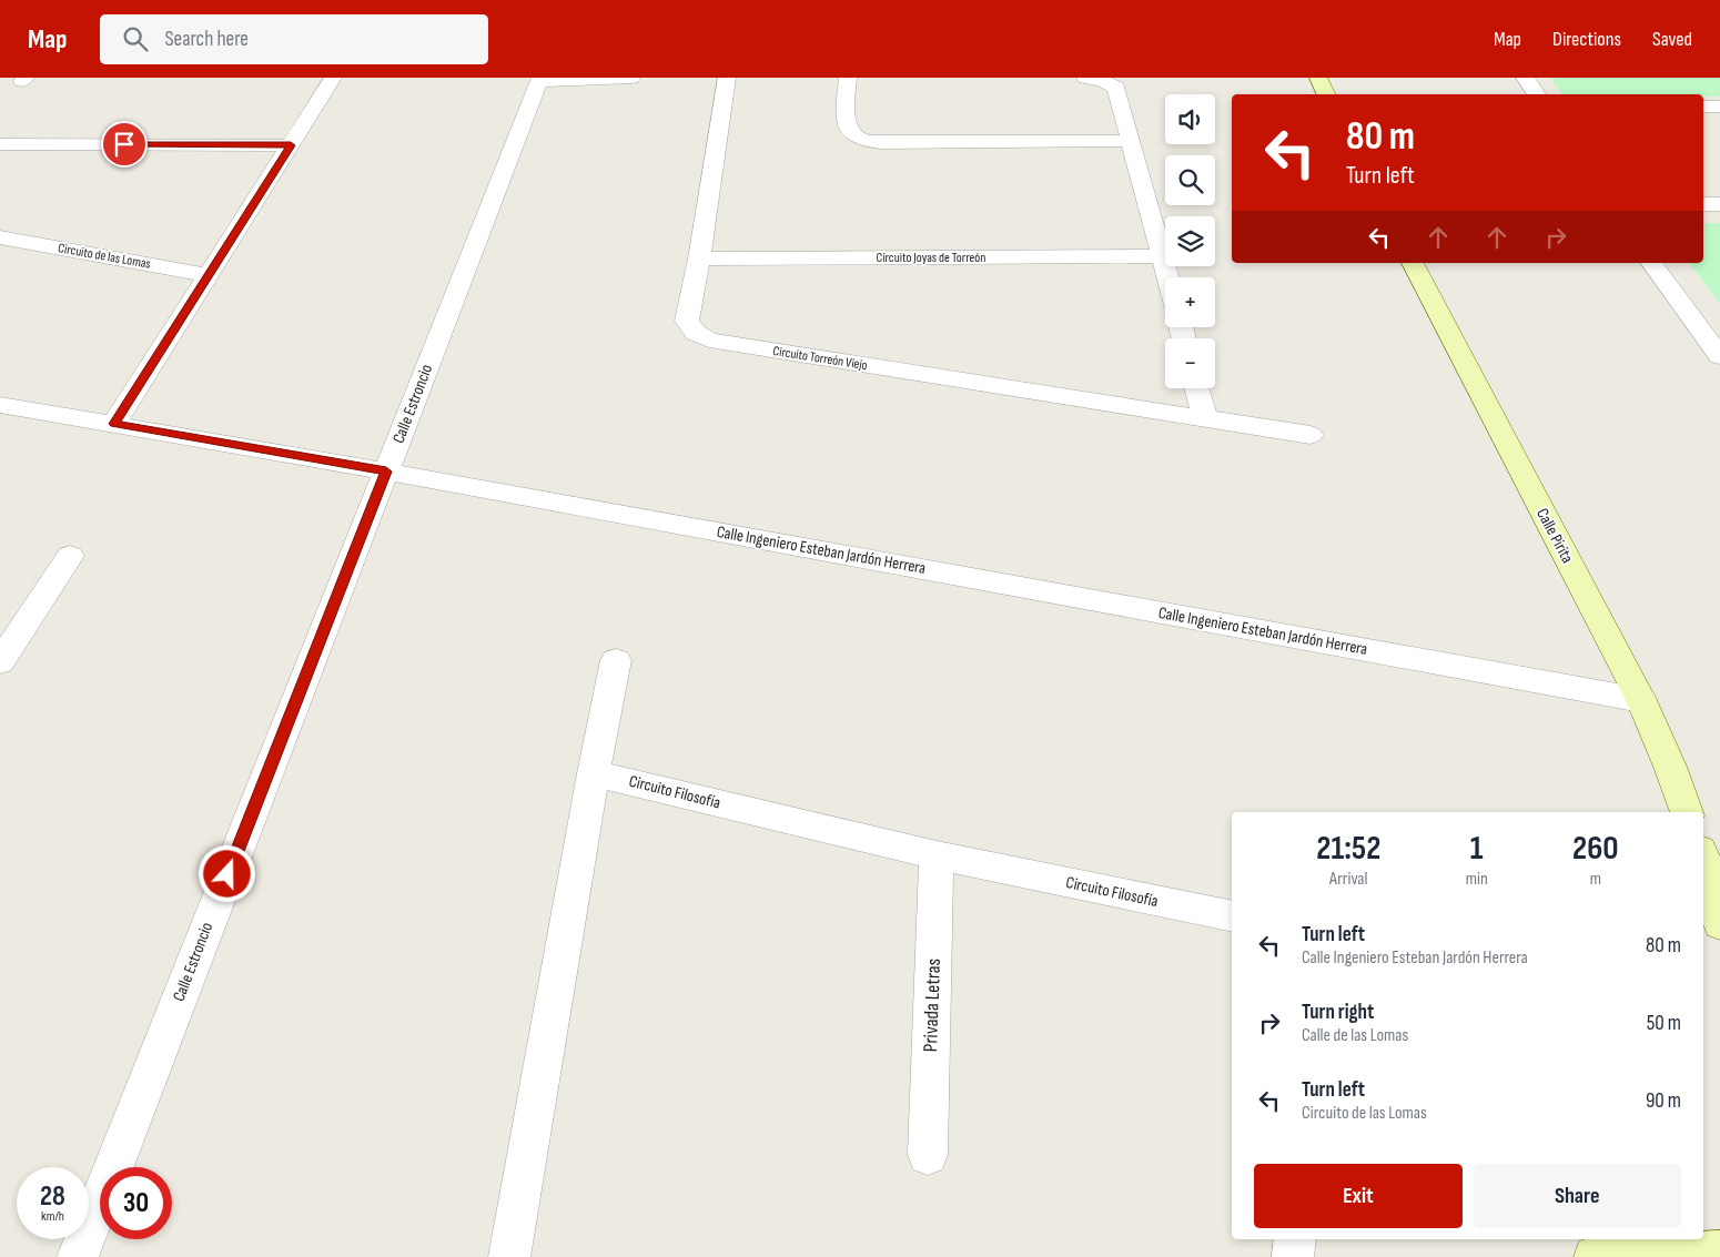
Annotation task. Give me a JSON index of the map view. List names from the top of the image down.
{
  "streets": {
    "street": [
      "Circuito de las Lomas",
      "Circuito Joyas de Torreón",
      "Circuito Torreón Viejo",
      "Calle Estroncio",
      "Calle Pirita",
      "Calle Ingeniero Esteban Jardón Herrera",
      "Circuito Filosofía",
      "Privada Letras"
    ]
  },
  "crossings": [
    ["Circuito Joyas de Torreón", "Circuito Torreón Viejo"],
    ["Calle Estroncio", "Calle Ingeniero Esteban Jardón Herrera"],
    ["Calle Pirita", "Calle Ingeniero Esteban Jardón Herrera"],
    ["Circuito Filosofía", "Privada Letras"]
  ],
  "page": {
    "header": "Map",
    "search": "Search here",
    "nav": ["Map", "Directions", "Saved"],
    "map_buttons": ["+", "−"],
    "turn": ["80 m", "Turn left"],
    "eta": [
      "21:52",
      "Arrival",
      "1",
      "min",
      "260",
      "m"
    ],
    "list": [
      {
        "name": "Turn left",
        "note": "Calle Ingeniero Esteban Jardón Herrera",
        "value": "80 m"
      },
      {
        "name": "Turn right",
        "note": "Calle de las Lomas",
        "value": "50 m"
      },
      {
        "name": "Turn left",
        "note": "Circuito de las Lomas",
        "value": "90 m"
      }
    ],
    "buttons": ["Exit", "Share"],
    "speed": "28 km/h",
    "limit": "30"
  }
}
